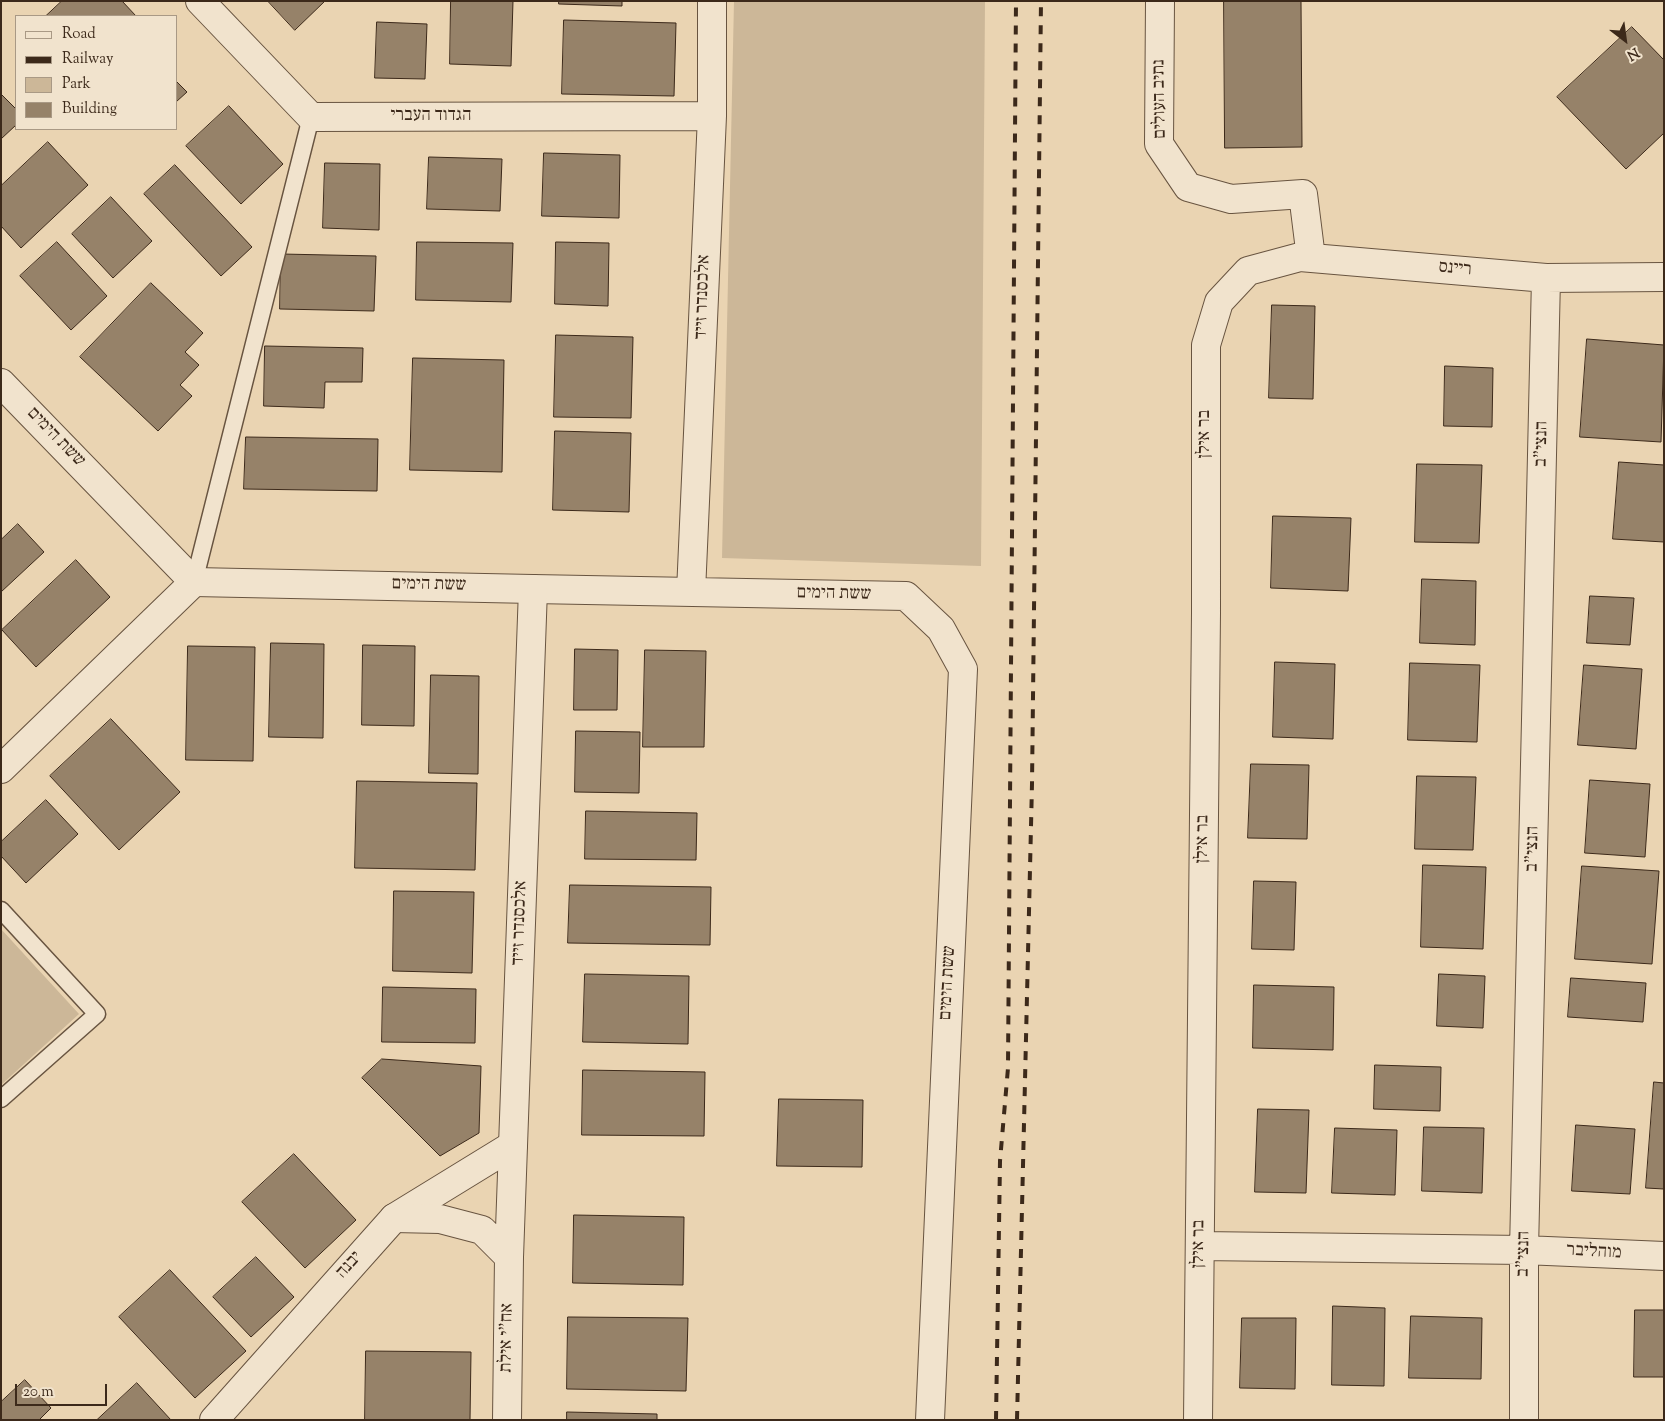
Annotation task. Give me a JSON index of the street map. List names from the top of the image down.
{
  "streets": {
    "street": [
      "נתיב העולים",
      "הגדוד העברי",
      "ריינס",
      "אלכסנדר זייד",
      "בר אילן",
      "ששת הימים",
      "הנצי\"ב",
      "מוהליבר",
      "יבנה",
      "אח\"י אילת"
    ]
  },
  "crossings": [
    ["נתיב העולים", "ריינס"],
    ["הגדוד העברי", "אלכסנדר זייד"],
    ["ריינס", "בר אילן"],
    ["ריינס", "הנצי\"ב"],
    ["אלכסנדר זייד", "ששת הימים"],
    ["אלכסנדר זייד", "יבנה"],
    ["אלכסנדר זייד", "אח\"י אילת"],
    ["בר אילן", "מוהליבר"],
    ["הנצי\"ב", "מוהליבר"]
  ],
  "legend": [
    "Road",
    "Railway",
    "Park",
    "Building"
  ],
  "scale_bar": "20 m",
  "north": "bottom right"
}
